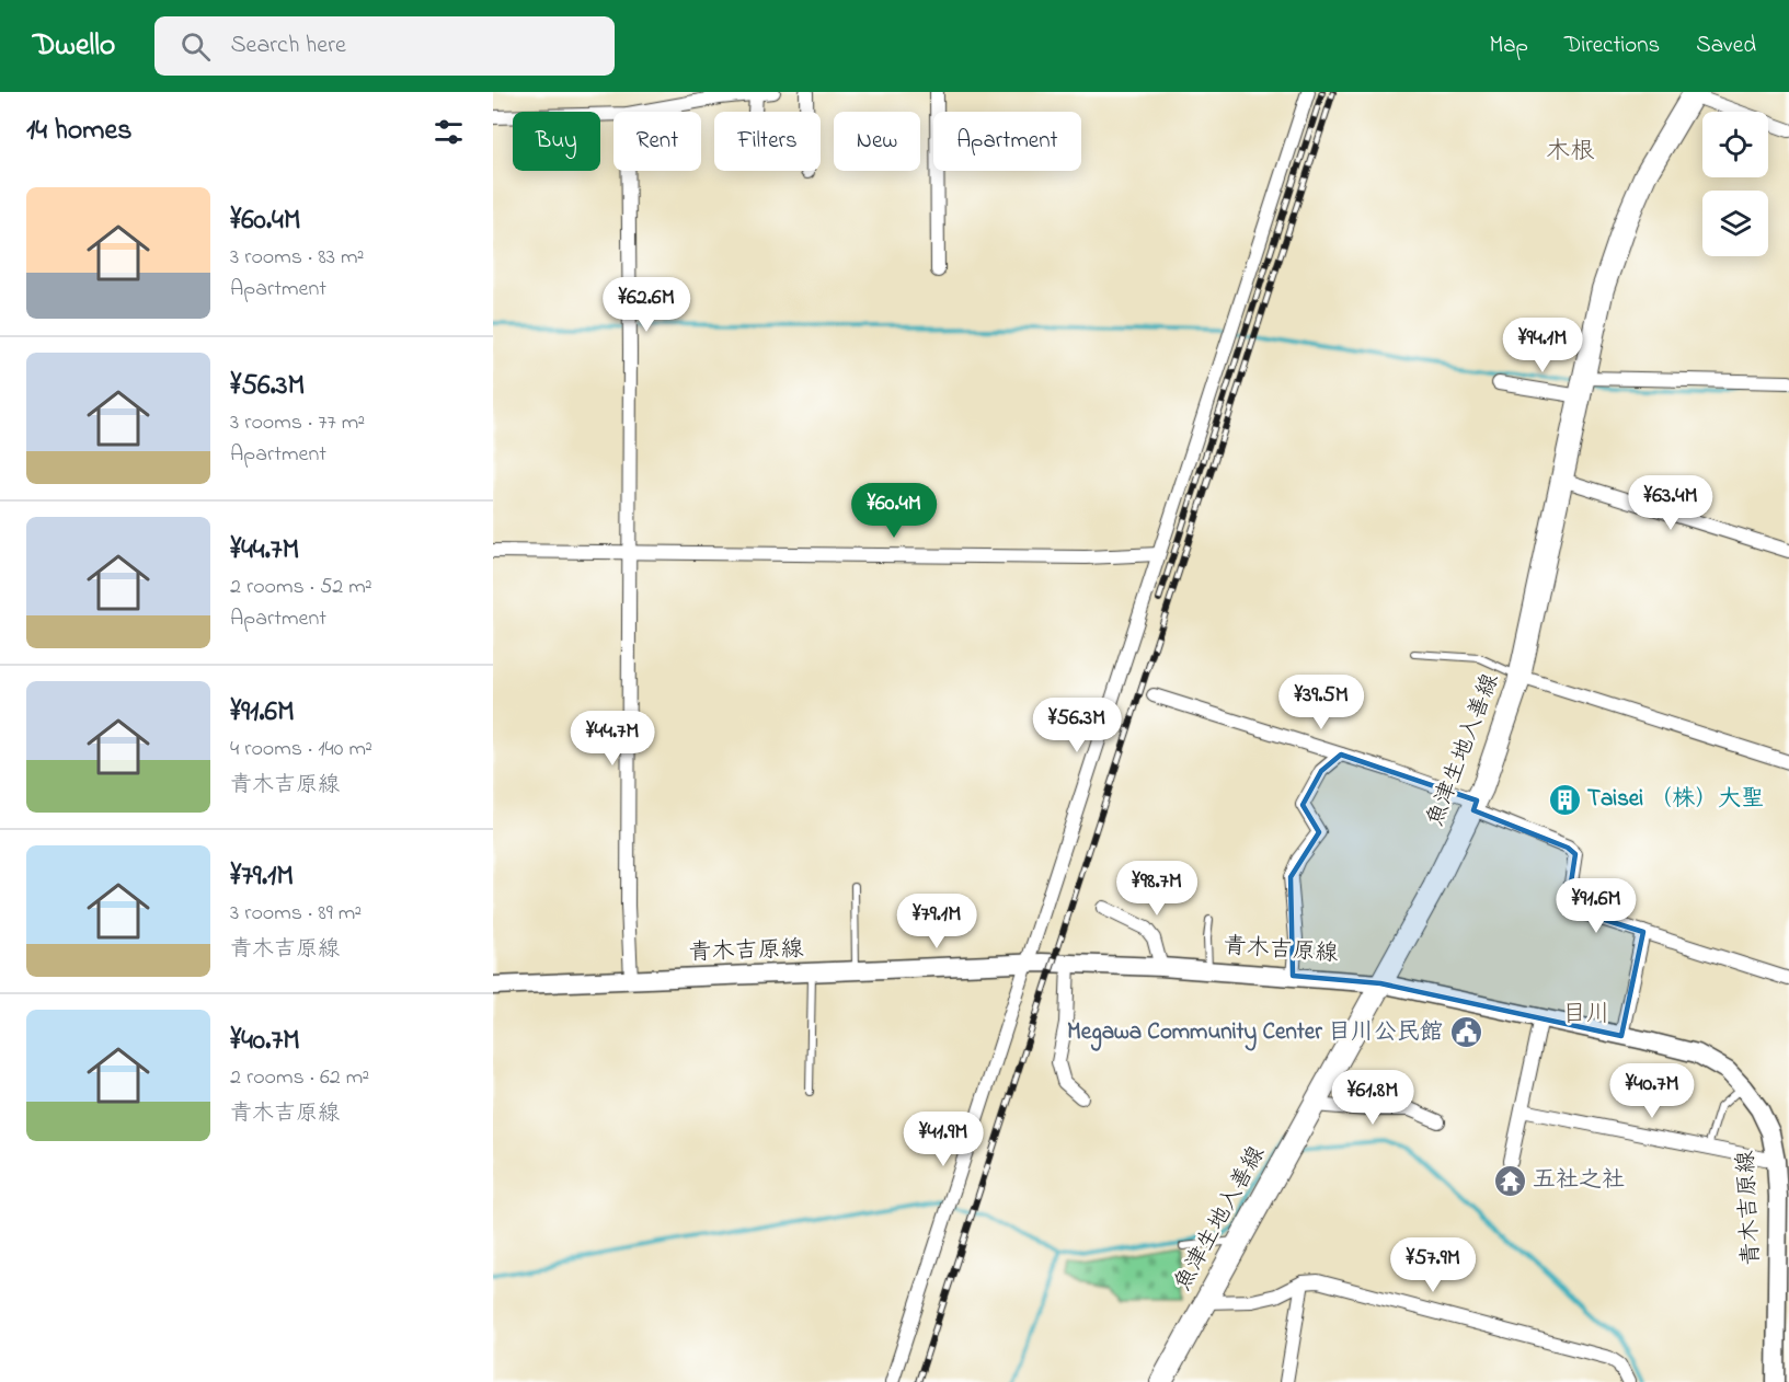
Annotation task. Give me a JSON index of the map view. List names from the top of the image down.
{
  "streets": {
    "main road": ["魚津生地入善線", "青木吉原線"]
  },
  "crossings": [
    ["魚津生地入善線", "青木吉原線"]
  ],
  "districts": ["木根", "目川"],
  "places": {
    "building": ["Taisei （株）大聖"],
    "public building": ["Megawa Community Center 目川公民館"],
    "temple": ["五社之社"]
  },
  "page": {
    "header": "Dwello",
    "search": "Search here",
    "nav": ["Map", "Directions", "Saved"],
    "heading": "14 homes",
    "chip": [
      "Buy",
      "Rent",
      "Filters",
      "New",
      "Apartment"
    ],
    "list": [
      {
        "name": "¥60.4M",
        "note": "3 rooms · 83 m² · Apartment"
      },
      {
        "name": "¥56.3M",
        "note": "3 rooms · 77 m² · Apartment"
      },
      {
        "name": "¥44.7M",
        "note": "2 rooms · 52 m² · Apartment"
      },
      {
        "name": "¥91.6M",
        "note": "4 rooms · 140 m² · 青木吉原線"
      },
      {
        "name": "¥79.1M",
        "note": "3 rooms · 89 m² · 青木吉原線"
      },
      {
        "name": "¥40.7M",
        "note": "2 rooms · 62 m² · 青木吉原線"
      }
    ],
    "price": [
      "¥62.6M",
      "¥94.1M",
      "¥63.4M",
      "¥60.4M",
      "¥39.5M",
      "¥56.3M",
      "¥44.7M",
      "¥98.7M",
      "¥91.6M",
      "¥79.1M",
      "¥40.7M",
      "¥61.8M",
      "¥41.9M",
      "¥57.9M"
    ]
  }
}
